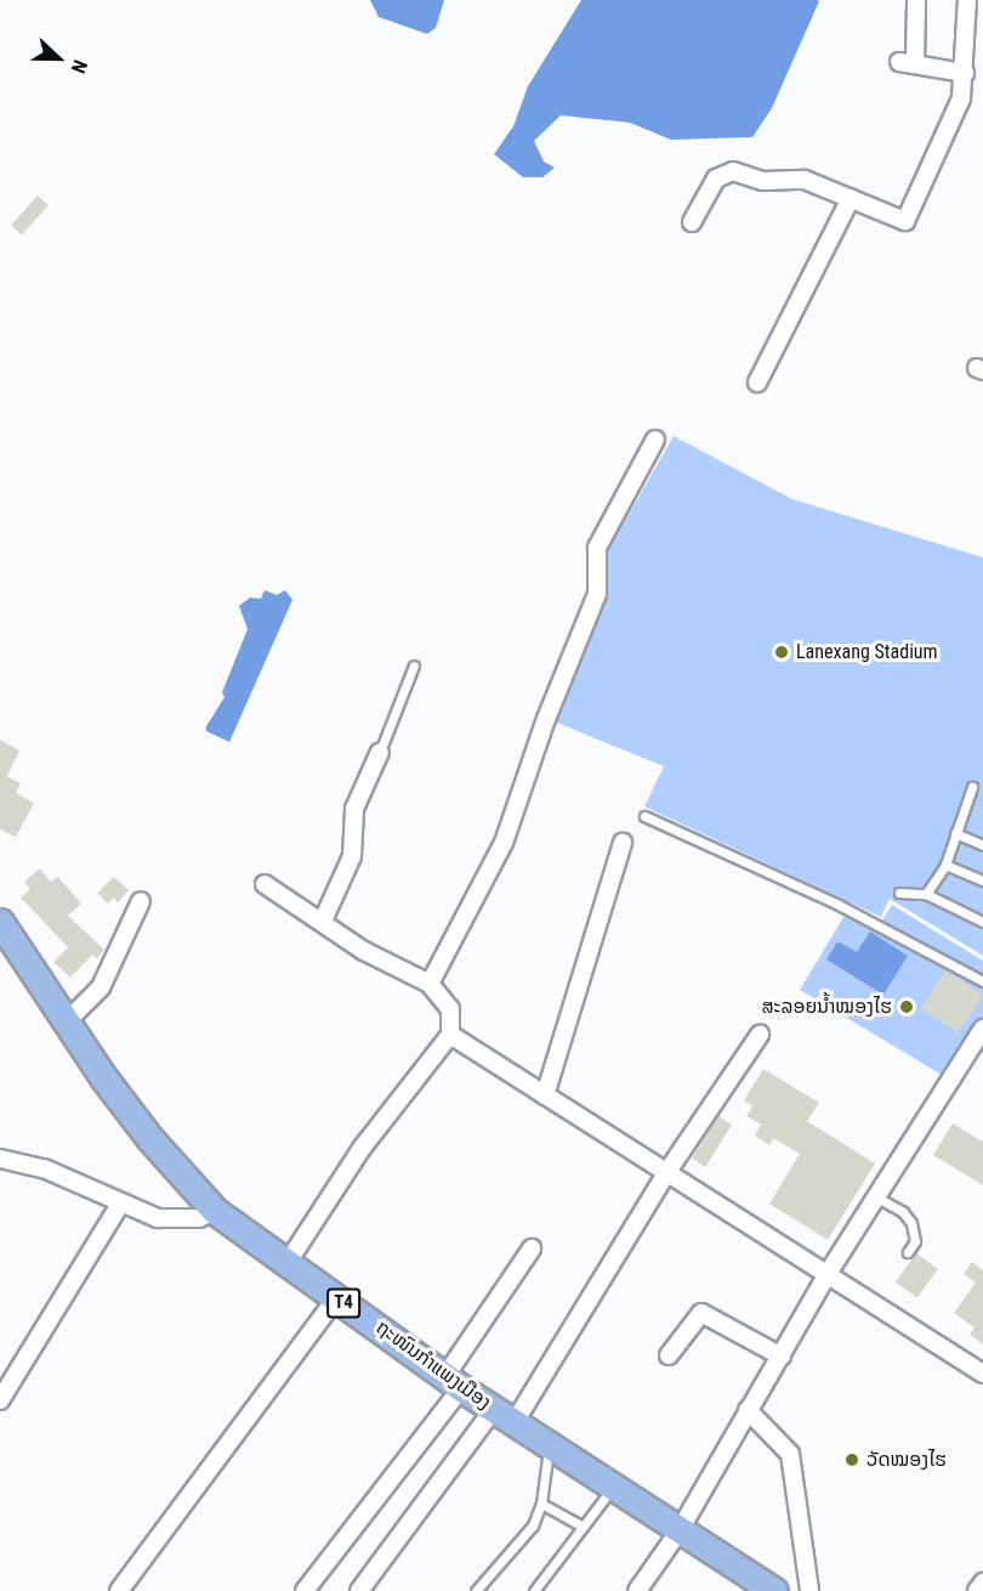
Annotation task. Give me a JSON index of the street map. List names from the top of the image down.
{
  "streets": {
    "main road": ["T4", "ຖະໜົນກຳແພງເມືອງ"]
  },
  "places": ["Lanexang Stadium", "ສະລອຍນ້ຳໝອງໄຮ", "ວັດໝອງໄຮ"],
  "north": "right"
}
